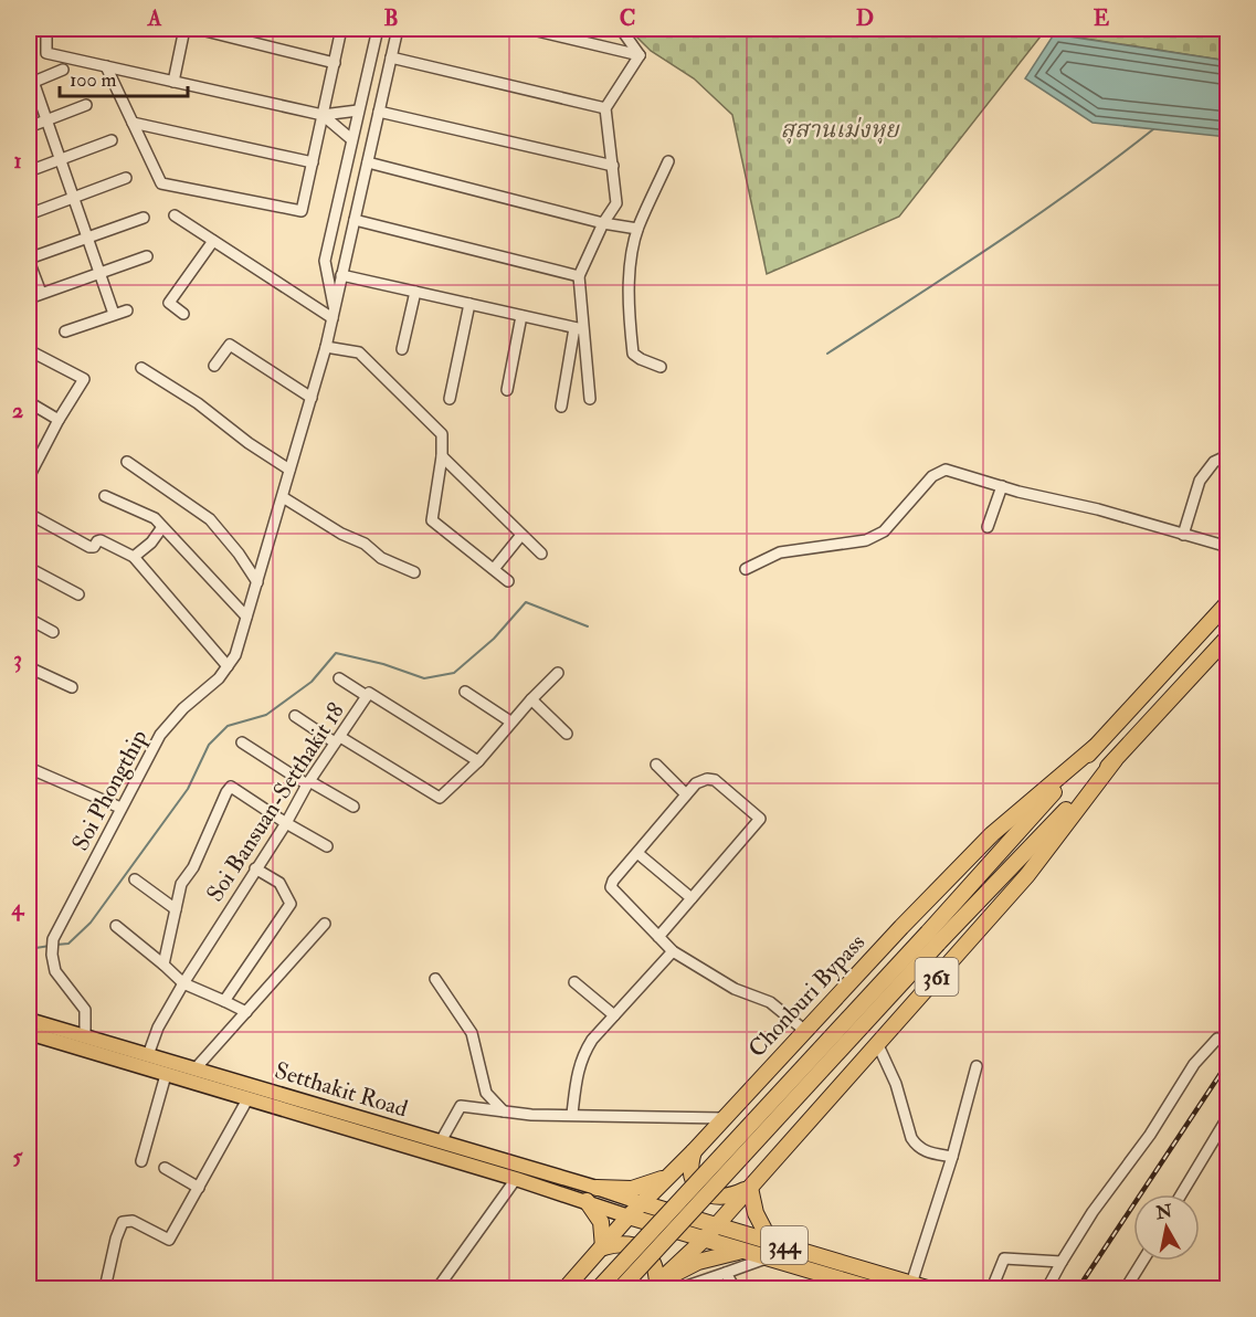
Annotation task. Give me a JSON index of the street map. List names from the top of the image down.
{
  "streets": {
    "highway": ["361", "Chonburi Bypass", "344"],
    "main road": ["Setthakit Road"],
    "street": ["Soi Phongthip", "Soi Bansuan-Setthakit 18"]
  },
  "crossings": [
    ["Soi Phongthip", "Setthakit Road"],
    ["Soi Bansuan-Setthakit 18", "Setthakit Road"],
    ["Chonburi Bypass", "Setthakit Road"],
    ["Chonburi Bypass", "344"],
    ["Setthakit Road", "344"]
  ],
  "parks": ["สุสานเม่งหุย"],
  "scale_bar": "100 m",
  "north": "top",
  "grid": {
    "columns": [
      "A",
      "B",
      "C",
      "D",
      "E"
    ],
    "rows": [
      "1",
      "2",
      "3",
      "4",
      "5"
    ]
  }
}
